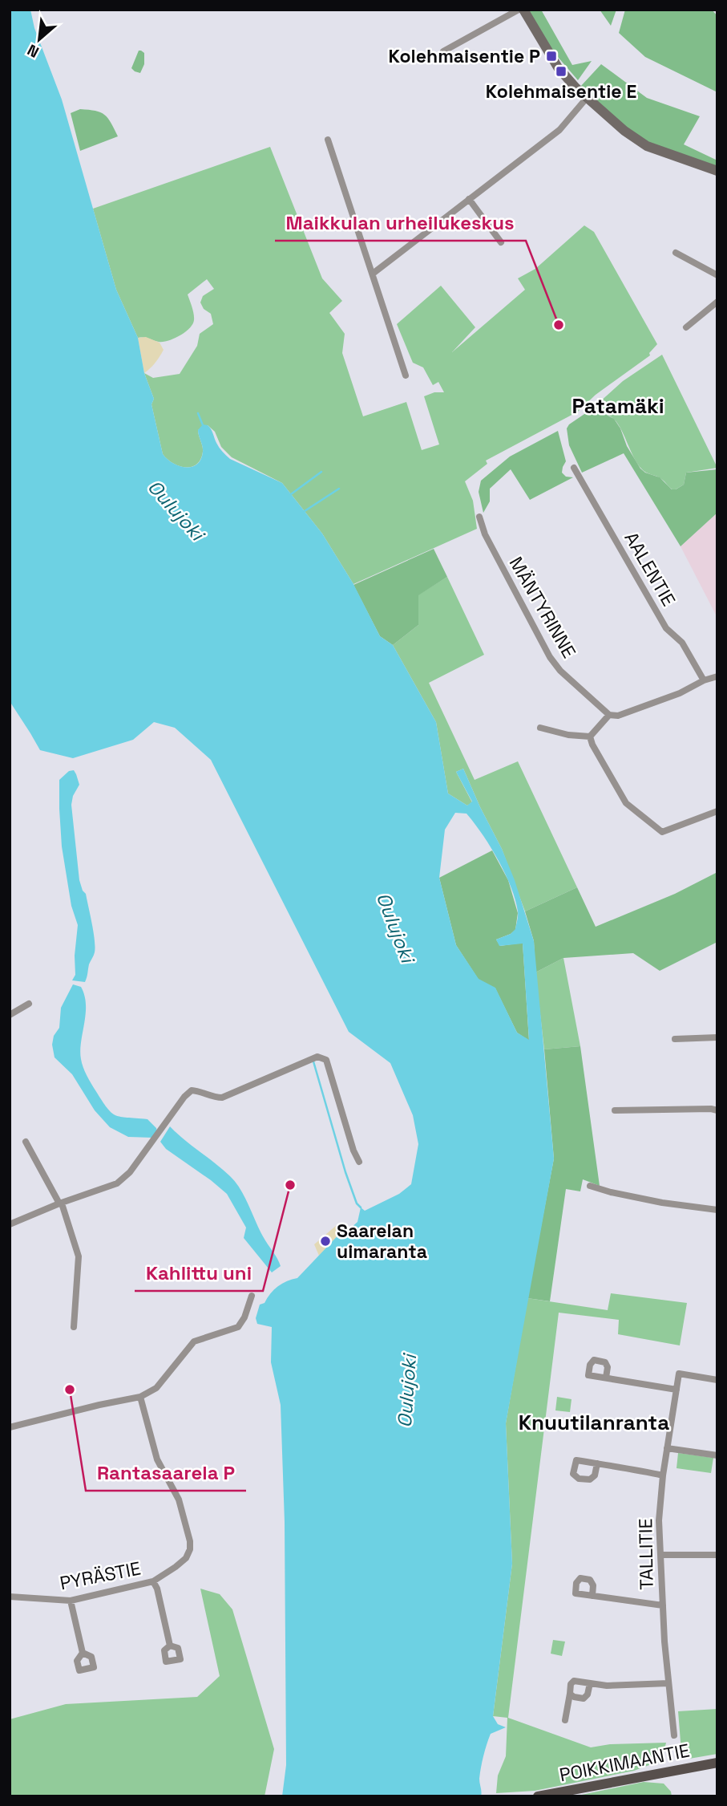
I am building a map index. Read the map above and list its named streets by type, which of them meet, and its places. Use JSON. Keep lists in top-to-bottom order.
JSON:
{
  "streets": {
    "main road": ["POIKKIMAANTIE"],
    "street": [
      "AALENTIE",
      "MÄNTYRINNE",
      "TALLITIE",
      "PYRÄSTIE"
    ]
  },
  "districts": ["Patamäki", "Knuutilanranta"],
  "water": ["Oulujoki"],
  "places": {
    "transit": ["Kolehmaisentie P", "Kolehmaisentie E"],
    "other": [
      "Maikkulan urheilukeskus",
      "Kahlittu uni",
      "Saarelan uimaranta",
      "Rantasaarela P"
    ]
  },
  "north": "bottom left"
}
